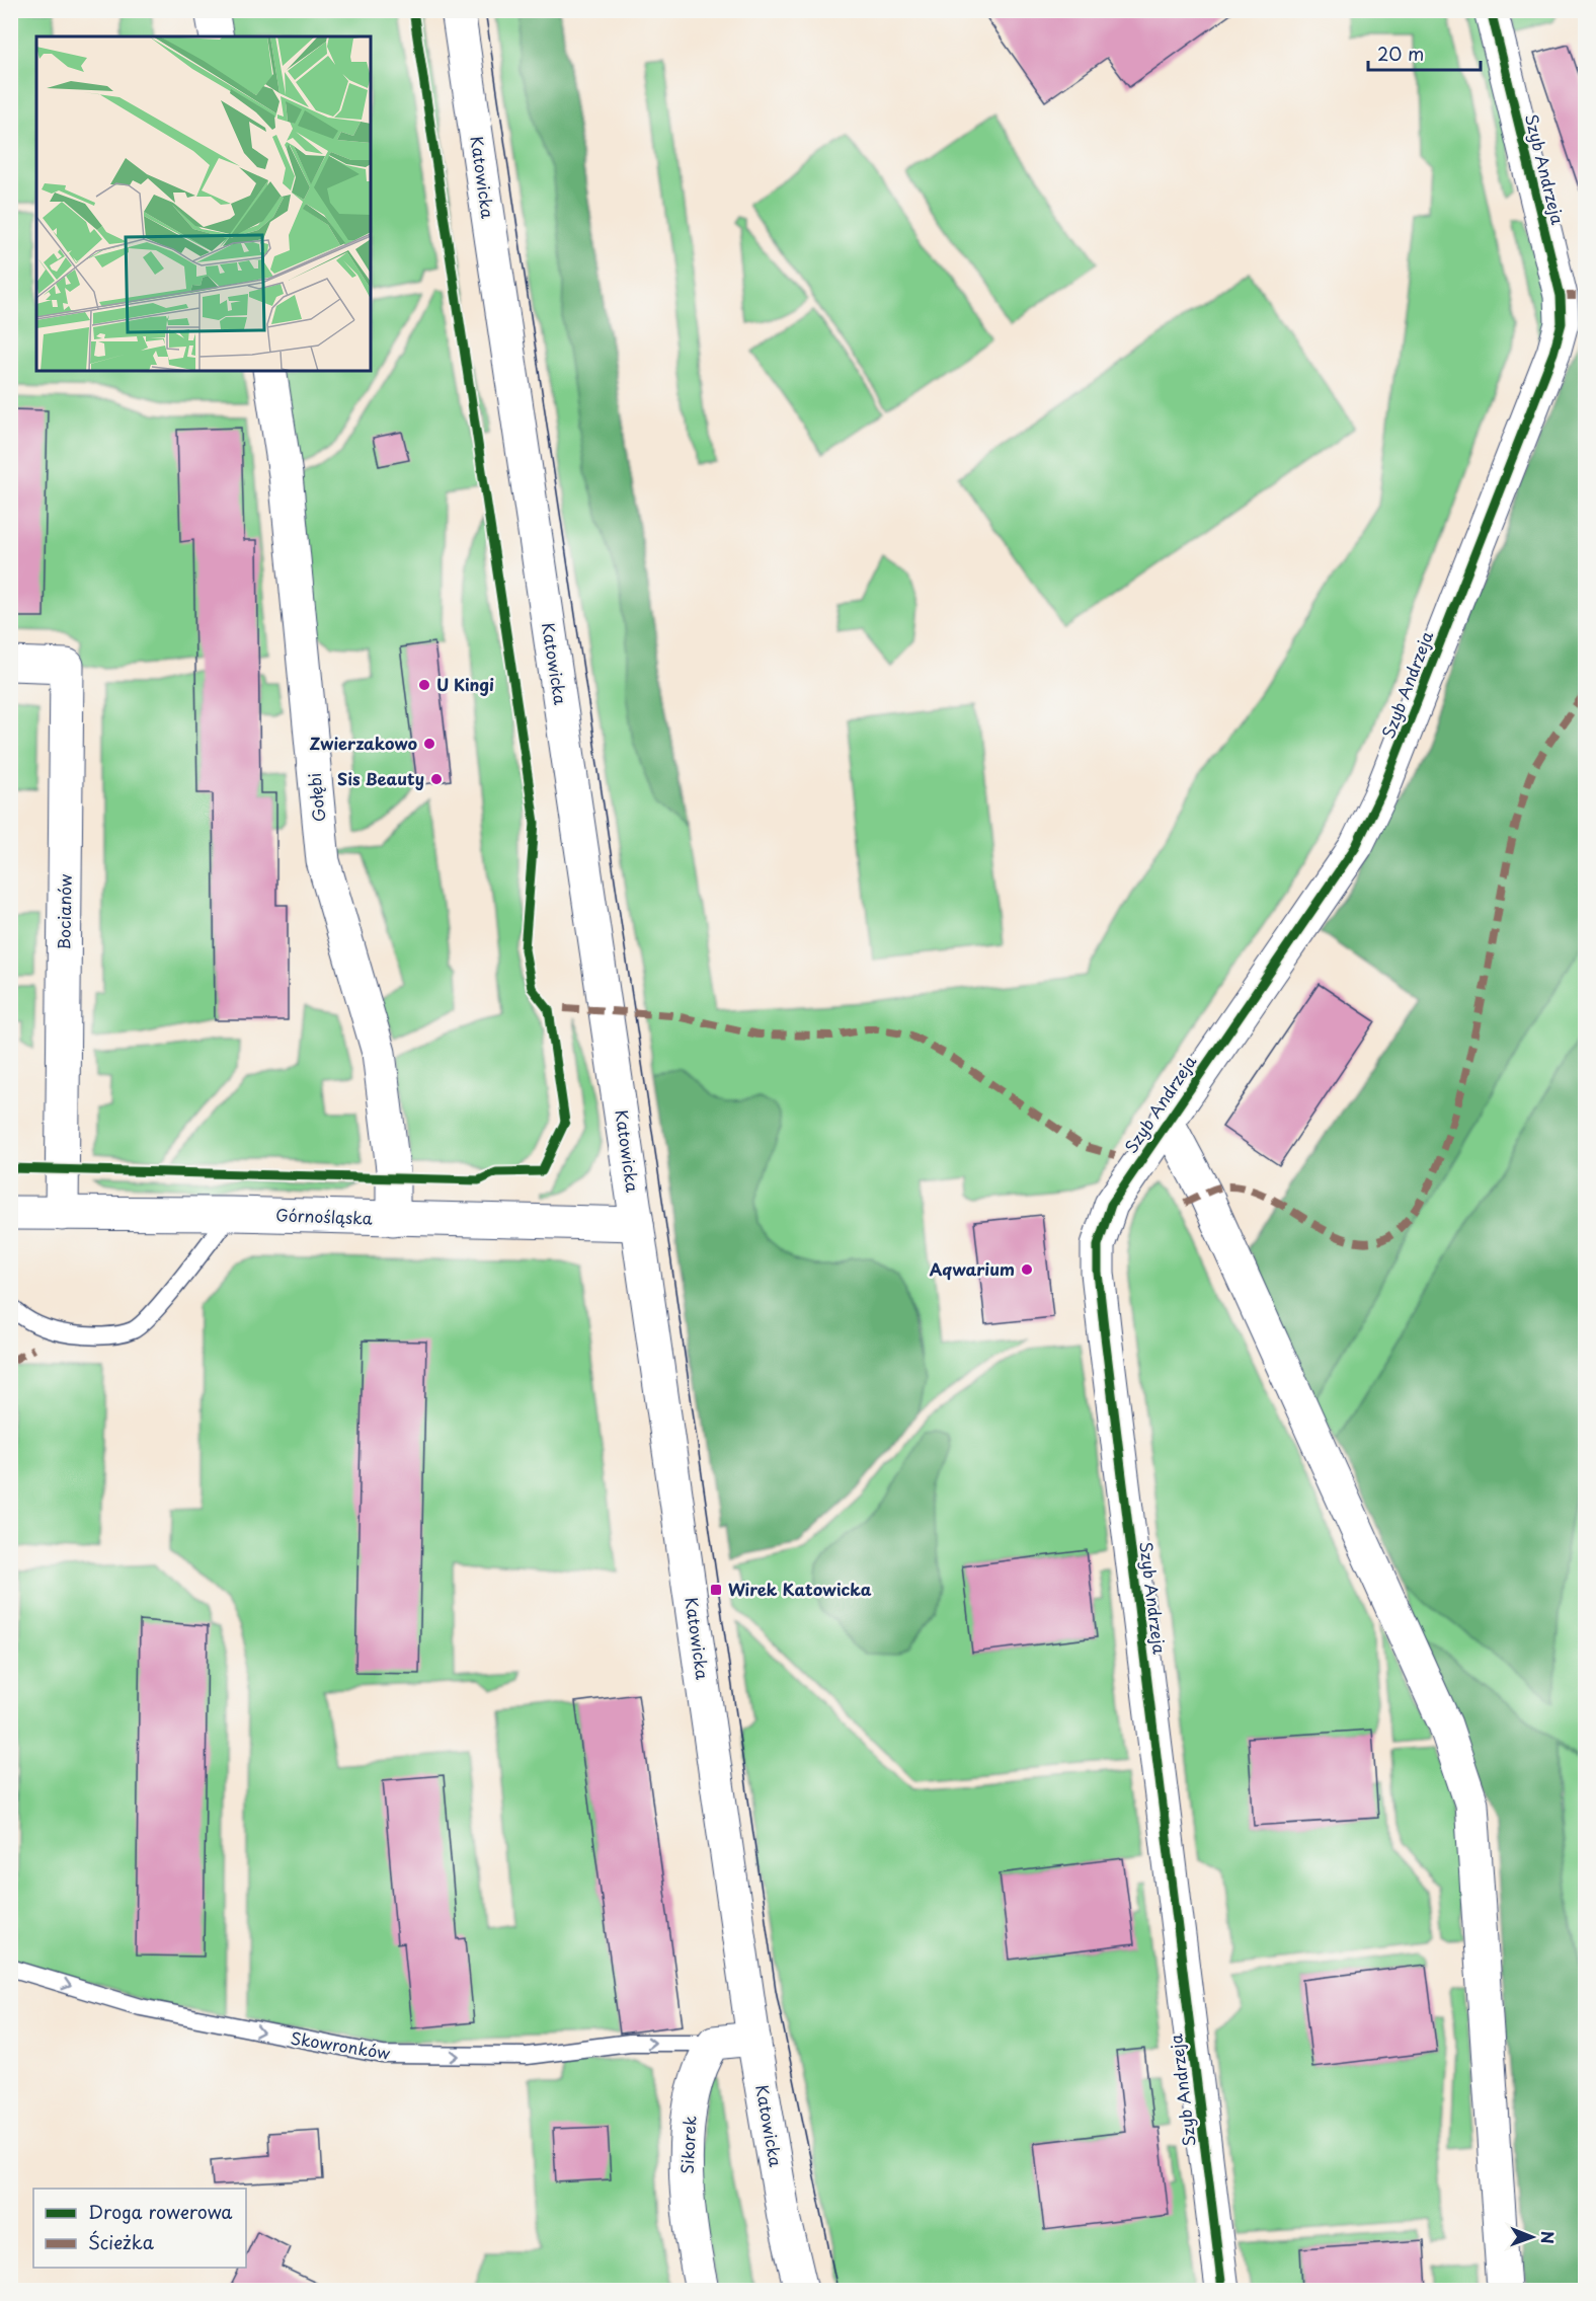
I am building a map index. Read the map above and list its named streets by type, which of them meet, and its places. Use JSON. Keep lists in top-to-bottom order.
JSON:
{
  "streets": {
    "street": [
      "Szyb Andrzeja",
      "Katowicka",
      "Gołębi",
      "Bocianów",
      "Górnośląska",
      "Sikorek"
    ],
    "lane": ["Skowronków"]
  },
  "crossings": [
    ["Katowicka", "Górnośląska"],
    ["Gołębi", "Górnośląska"],
    ["Bocianów", "Górnośląska"],
    ["Skowronków", "Sikorek"]
  ],
  "one_way": ["Skowronków"],
  "places": {
    "other": [
      "U Kingi",
      "Zwierzakowo",
      "Sis Beauty",
      "Aqwarium"
    ],
    "transit": ["Wirek Katowicka"]
  },
  "legend": ["Droga rowerowa", "Ścieżka"],
  "scale_bar": "20 m",
  "north": "right"
}
